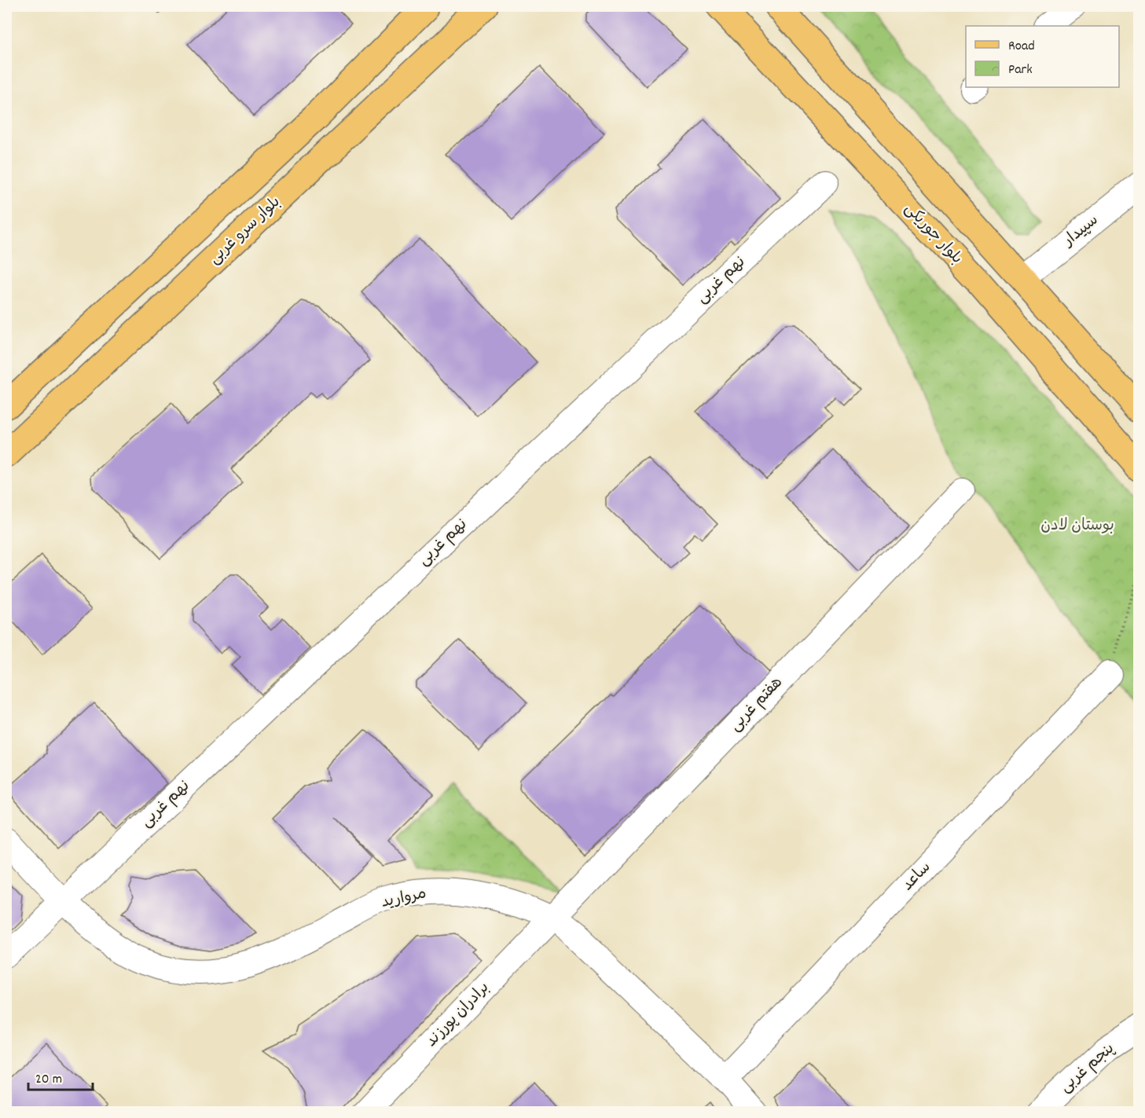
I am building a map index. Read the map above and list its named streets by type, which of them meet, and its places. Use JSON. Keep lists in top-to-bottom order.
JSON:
{
  "streets": {
    "main road": ["بلوار سرو غربی", "بلوار جوریکی"],
    "street": [
      "سپیدار",
      "نهم غربی",
      "هفتم غربی",
      "ساعد",
      "مروارید",
      "برادران پورزند",
      "پنجم غربی"
    ]
  },
  "crossings": [
    ["نهم غربی", "مروارید"],
    ["هفتم غربی", "مروارید"],
    ["هفتم غربی", "برادران پورزند"],
    ["ساعد", "مروارید"],
    ["مروارید", "برادران پورزند"]
  ],
  "parks": ["بوستان لادن"],
  "legend": ["Road", "Park"],
  "scale_bar": "20 m"
}
